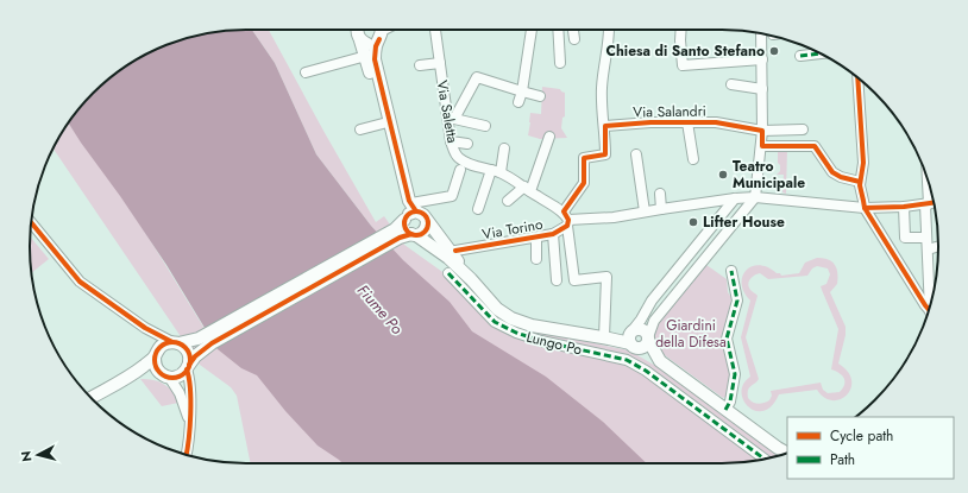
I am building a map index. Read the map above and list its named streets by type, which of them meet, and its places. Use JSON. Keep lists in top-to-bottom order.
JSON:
{
  "streets": {
    "street": [
      "Via Saletta",
      "Via Salandri",
      "Via Torino",
      "Lungo Po"
    ]
  },
  "crossings": [
    ["Via Saletta", "Via Torino"]
  ],
  "water": ["Fiume Po"],
  "parks": ["Giardini della Difesa"],
  "places": ["Chiesa di Santo Stefano", "Teatro Municipale", "Lifter House"],
  "legend": ["Cycle path", "Path"],
  "north": "left"
}
